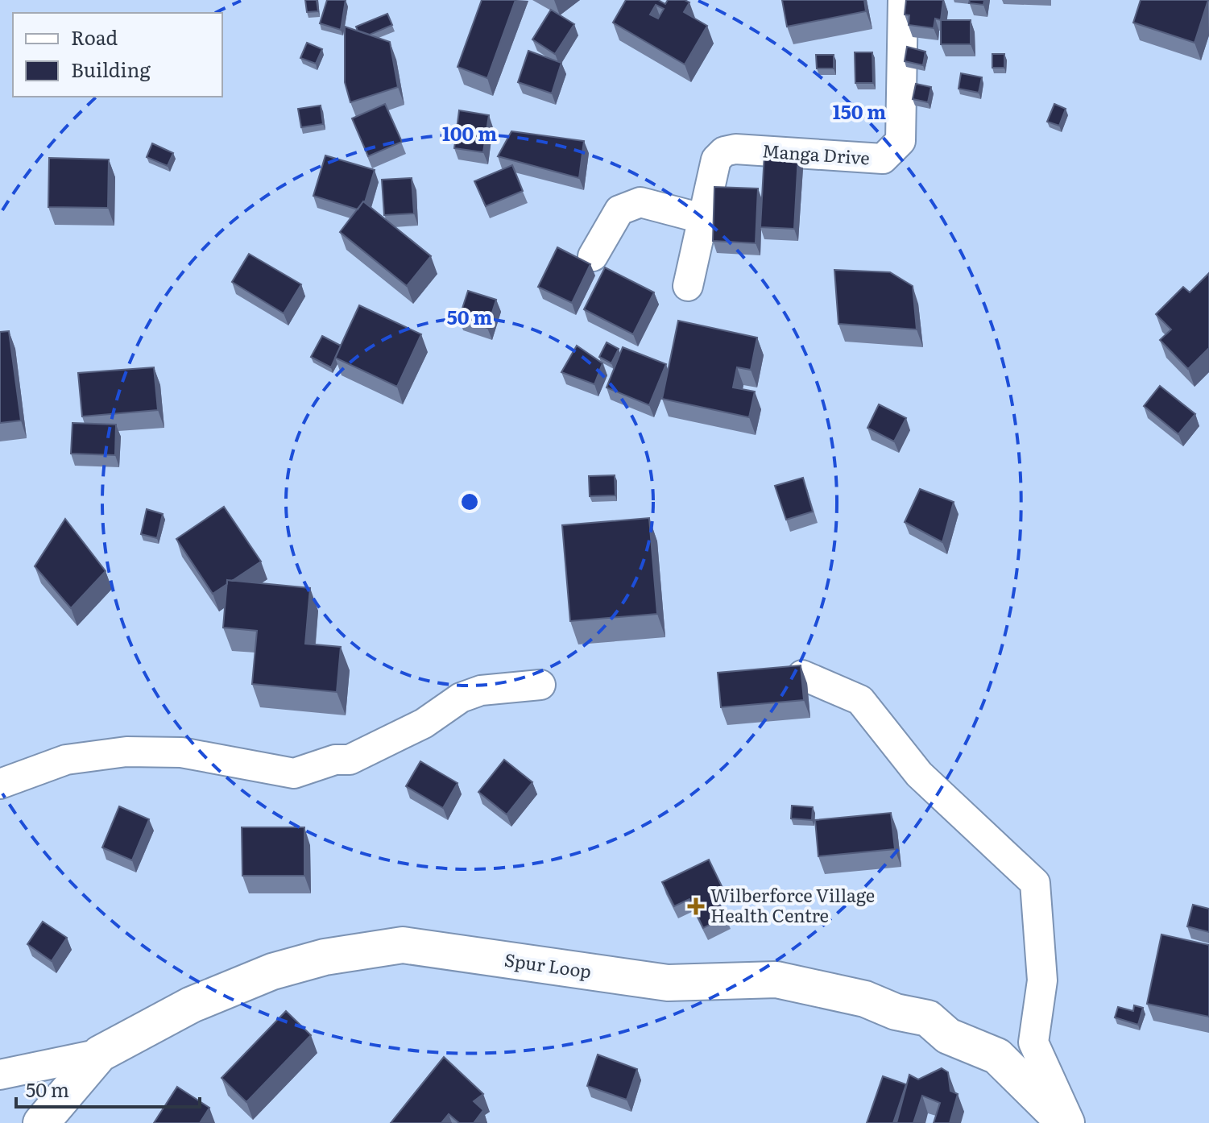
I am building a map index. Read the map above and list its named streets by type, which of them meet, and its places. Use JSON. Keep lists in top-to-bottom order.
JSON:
{
  "streets": {
    "street": ["Manga Drive", "Spur Loop"]
  },
  "places": {
    "health": ["Wilberforce Village Health Centre"]
  },
  "legend": ["Road", "Building"],
  "scale_bar": "50 m",
  "rings": ["150 m", "100 m", "50 m"]
}
